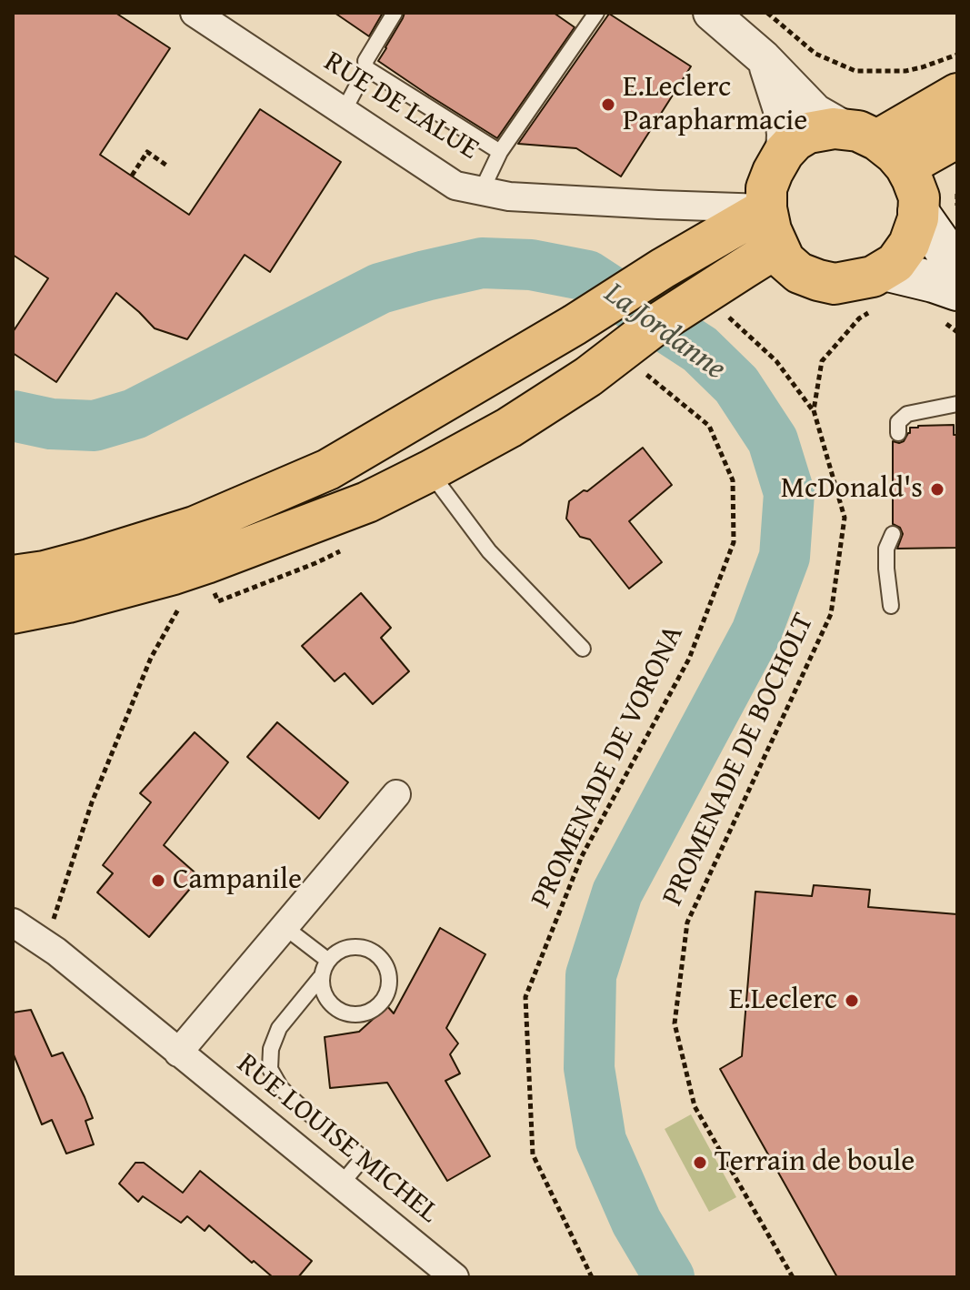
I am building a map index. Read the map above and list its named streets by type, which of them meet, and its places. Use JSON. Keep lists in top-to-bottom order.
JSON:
{
  "streets": {
    "street": ["RUE DE LALUE", "RUE LOUISE MICHEL"],
    "path": ["PROMENADE DE BOCHOLT", "PROMENADE DE VORONA"]
  },
  "crossings": [
    ["RUE DE LALUE", "PROMENADE DE BOCHOLT"]
  ],
  "water": ["La Jordanne"],
  "places": [
    "E.Leclerc Parapharmacie",
    "McDonald's",
    "Campanile",
    "E.Leclerc",
    "Terrain de boule"
  ]
}
